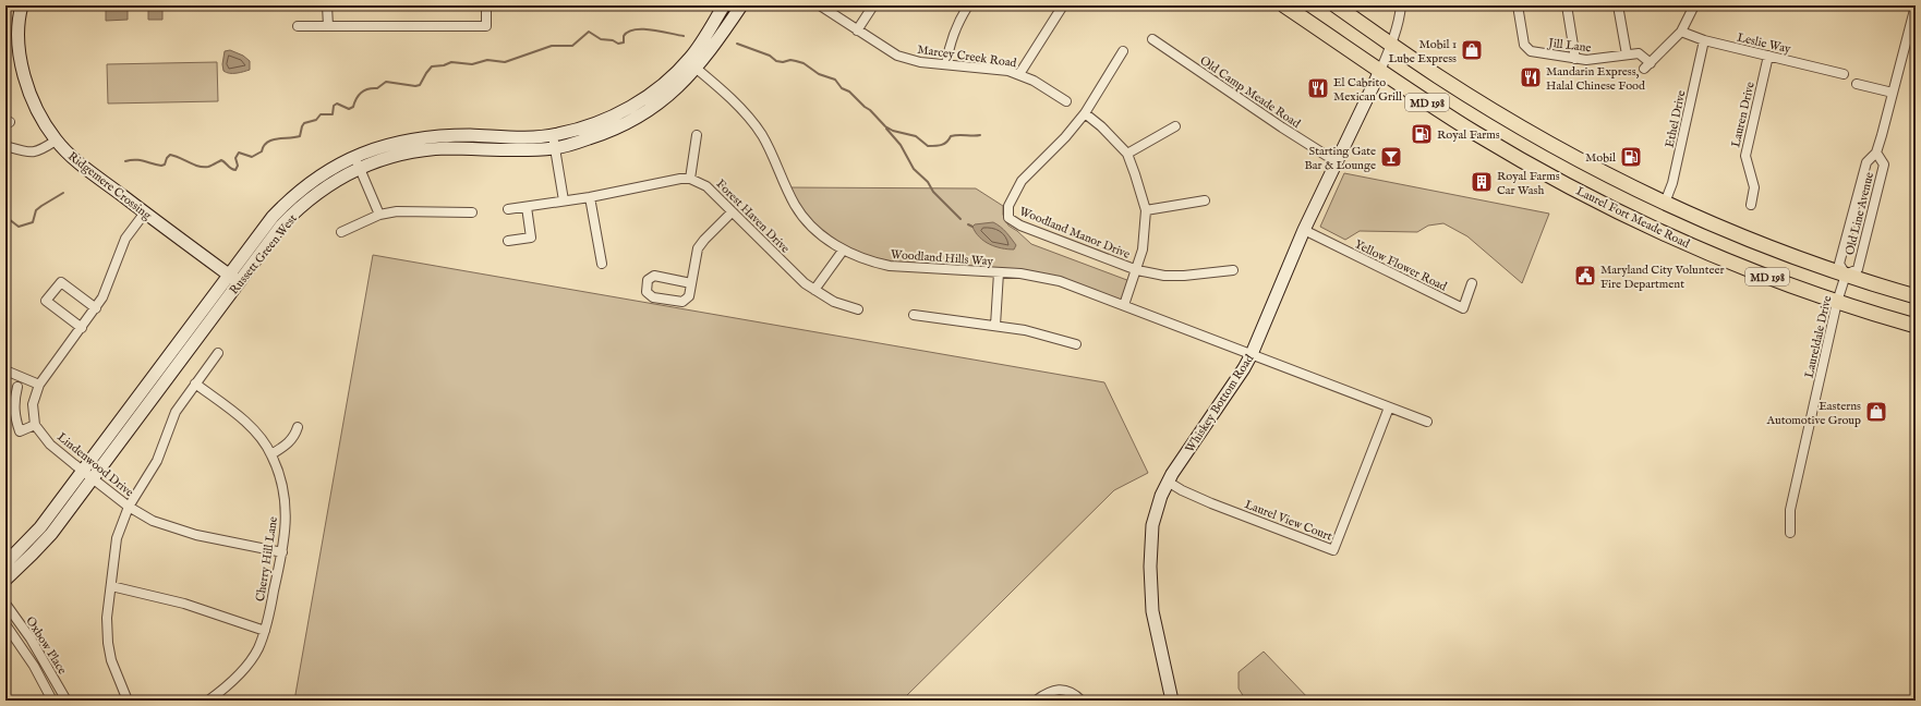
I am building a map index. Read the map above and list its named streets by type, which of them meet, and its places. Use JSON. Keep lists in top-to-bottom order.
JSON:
{
  "streets": {
    "main road": ["MD 198", "Laurel Fort Meade Road"],
    "street": [
      "Leslie Way",
      "Jill Lane",
      "Marcey Creek Road",
      "Old Camp Meade Road",
      "Lauren Drive",
      "Ethel Drive",
      "Ridgemere Crossing",
      "Old Line Avenue",
      "Forest Haven Drive",
      "Woodland Manor Drive",
      "Russett Green West",
      "Woodland Hills Way",
      "Yellow Flower Road",
      "Laureldale Drive",
      "Whiskey Bottom Road",
      "Lindenwood Drive",
      "Laurel View Court",
      "Cherry Hill Lane",
      "Oxbow Place"
    ]
  },
  "crossings": [
    ["Leslie Way", "Jill Lane"],
    ["Leslie Way", "Lauren Drive"],
    ["Leslie Way", "Ethel Drive"],
    ["Old Camp Meade Road", "Whiskey Bottom Road"],
    ["MD 198", "Ethel Drive"],
    ["MD 198", "Old Line Avenue"],
    ["MD 198", "Laureldale Drive"],
    ["Ridgemere Crossing", "Russett Green West"],
    ["Old Line Avenue", "Laureldale Drive"],
    ["Laurel Fort Meade Road", "Laureldale Drive"],
    ["Laurel Fort Meade Road", "Whiskey Bottom Road"],
    ["Russett Green West", "Woodland Hills Way"],
    ["Russett Green West", "Lindenwood Drive"],
    ["Woodland Hills Way", "Whiskey Bottom Road"],
    ["Yellow Flower Road", "Whiskey Bottom Road"],
    ["Whiskey Bottom Road", "Laurel View Court"],
    ["Lindenwood Drive", "Cherry Hill Lane"]
  ],
  "places": {
    "shop": ["Mobil 1 Lube Express", "Easterns Automotive Group"],
    "restaurant": ["Mandarin Express, Halal Chinese Food", "El Cabrito Mexican Grill"],
    "fuel station": ["Royal Farms", "Mobil"],
    "bar": ["Starting Gate Bar & Lounge"],
    "building": ["Royal Farms Car Wash"],
    "public building": ["Maryland City Volunteer Fire Department"]
  }
}
